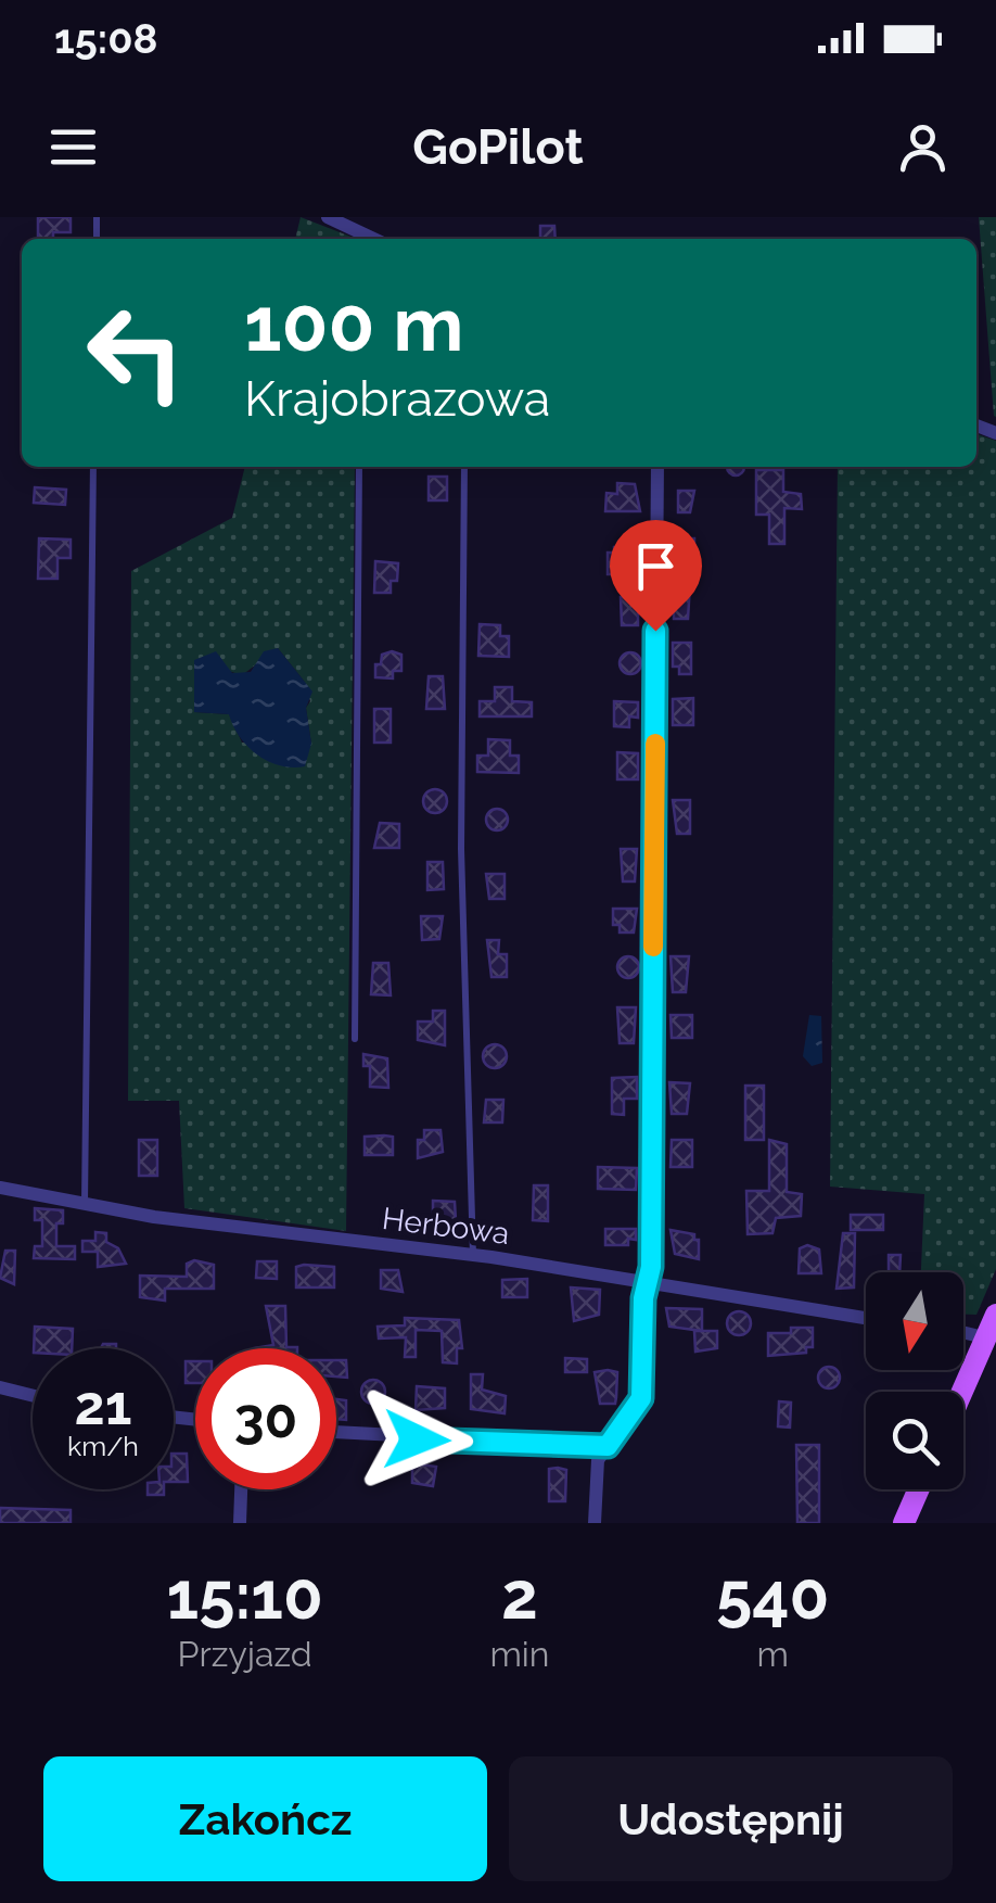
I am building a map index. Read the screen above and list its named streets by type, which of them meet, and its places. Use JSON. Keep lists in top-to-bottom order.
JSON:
{
  "streets": {
    "street": ["Herbowa"]
  },
  "north": "bottom",
  "page": {
    "status": "15:08",
    "header": "GoPilot",
    "turn": ["100 m", "Krajobrazowa"],
    "speed": "21 km/h",
    "limit": "30",
    "eta": [
      "15:10",
      "Przyjazd",
      "2",
      "min",
      "540",
      "m"
    ],
    "buttons": ["Zakończ", "Udostępnij"]
  }
}
